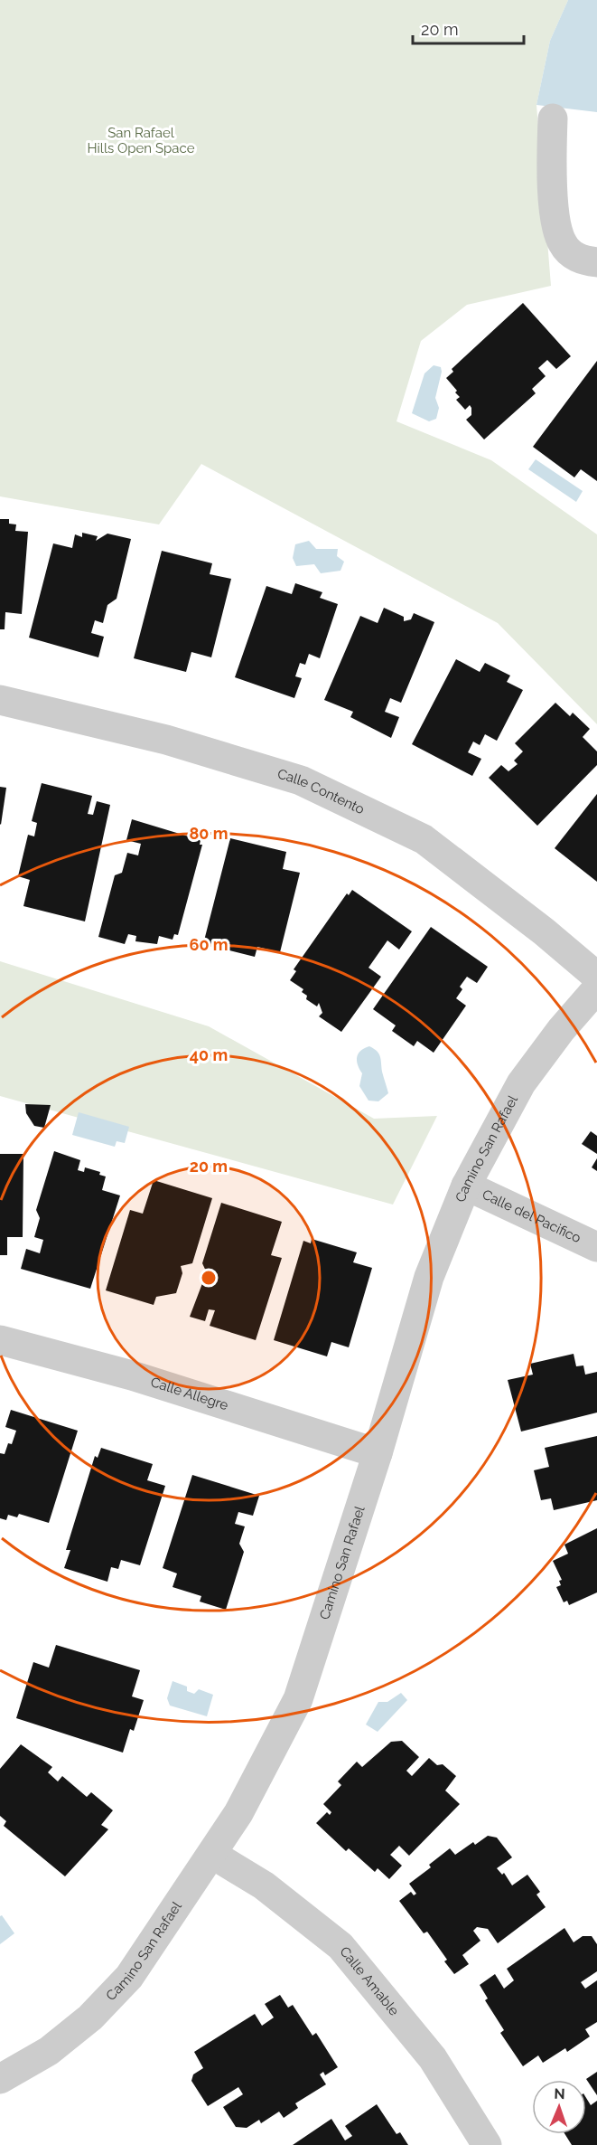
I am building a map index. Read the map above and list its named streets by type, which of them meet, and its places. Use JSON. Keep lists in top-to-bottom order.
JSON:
{
  "streets": {
    "street": [
      "Calle Contento",
      "Camino San Rafael",
      "Calle del Pacifico",
      "Calle Allegre",
      "Calle Amable"
    ]
  },
  "crossings": [
    ["Camino San Rafael", "Calle del Pacifico"],
    ["Camino San Rafael", "Calle Allegre"],
    ["Camino San Rafael", "Calle Amable"]
  ],
  "parks": ["San Rafael Hills Open Space"],
  "scale_bar": "20 m",
  "north": "top",
  "rings": [
    "80 m",
    "60 m",
    "40 m",
    "20 m"
  ]
}
